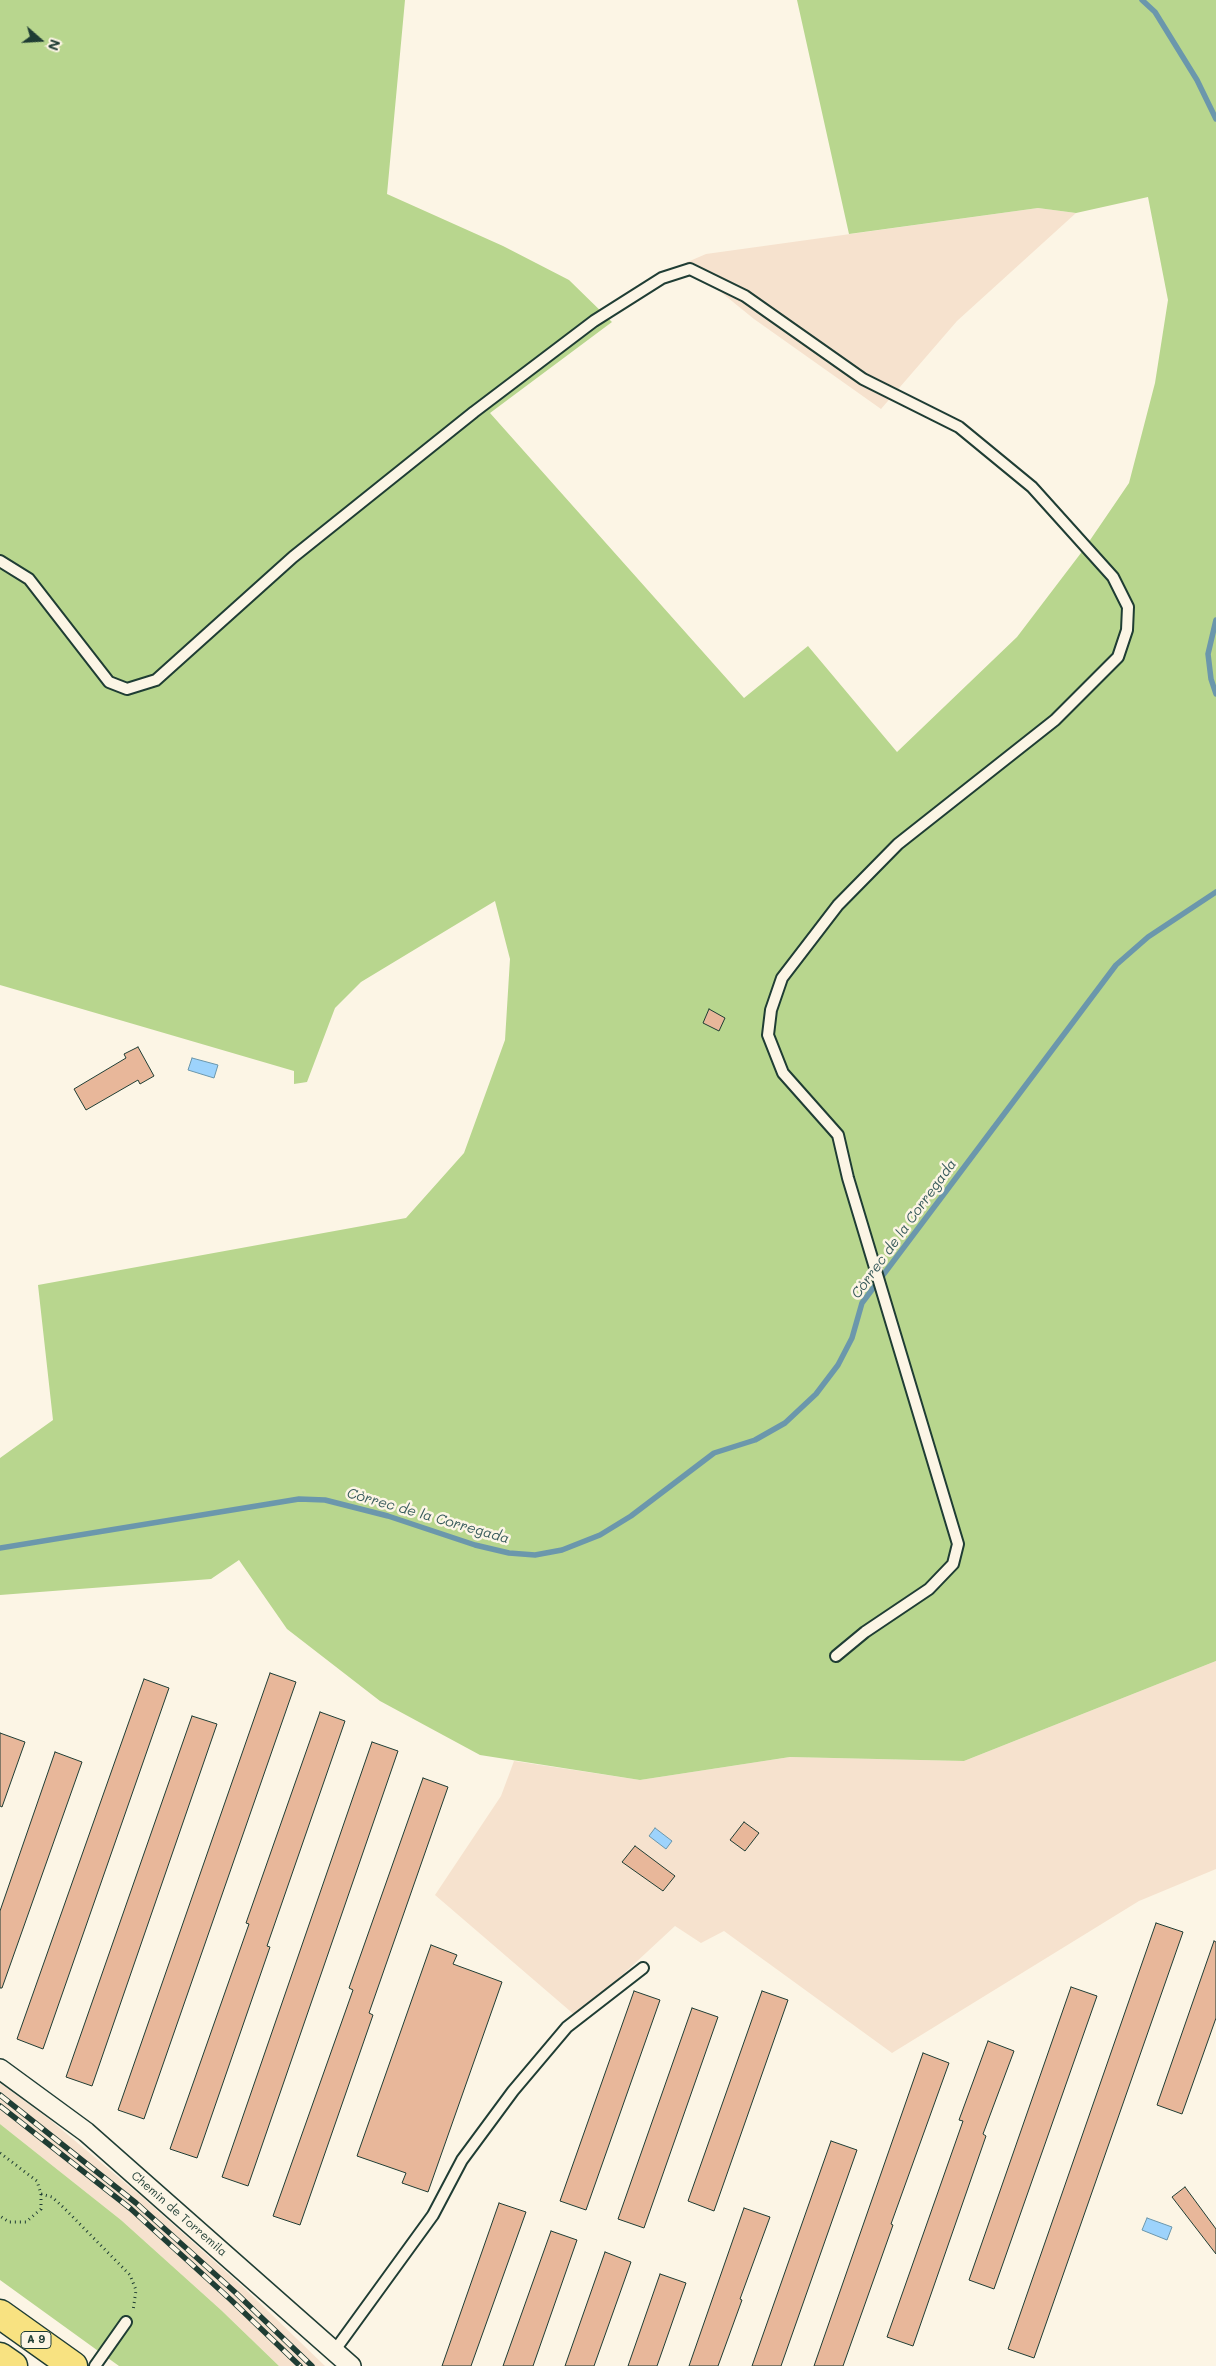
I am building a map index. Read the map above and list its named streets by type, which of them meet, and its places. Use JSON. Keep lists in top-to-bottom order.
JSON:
{
  "streets": {
    "highway": ["A 9"],
    "street": ["Chemin de Torremila"]
  },
  "water": ["Còrrec de la Corregada"],
  "north": "right"
}
